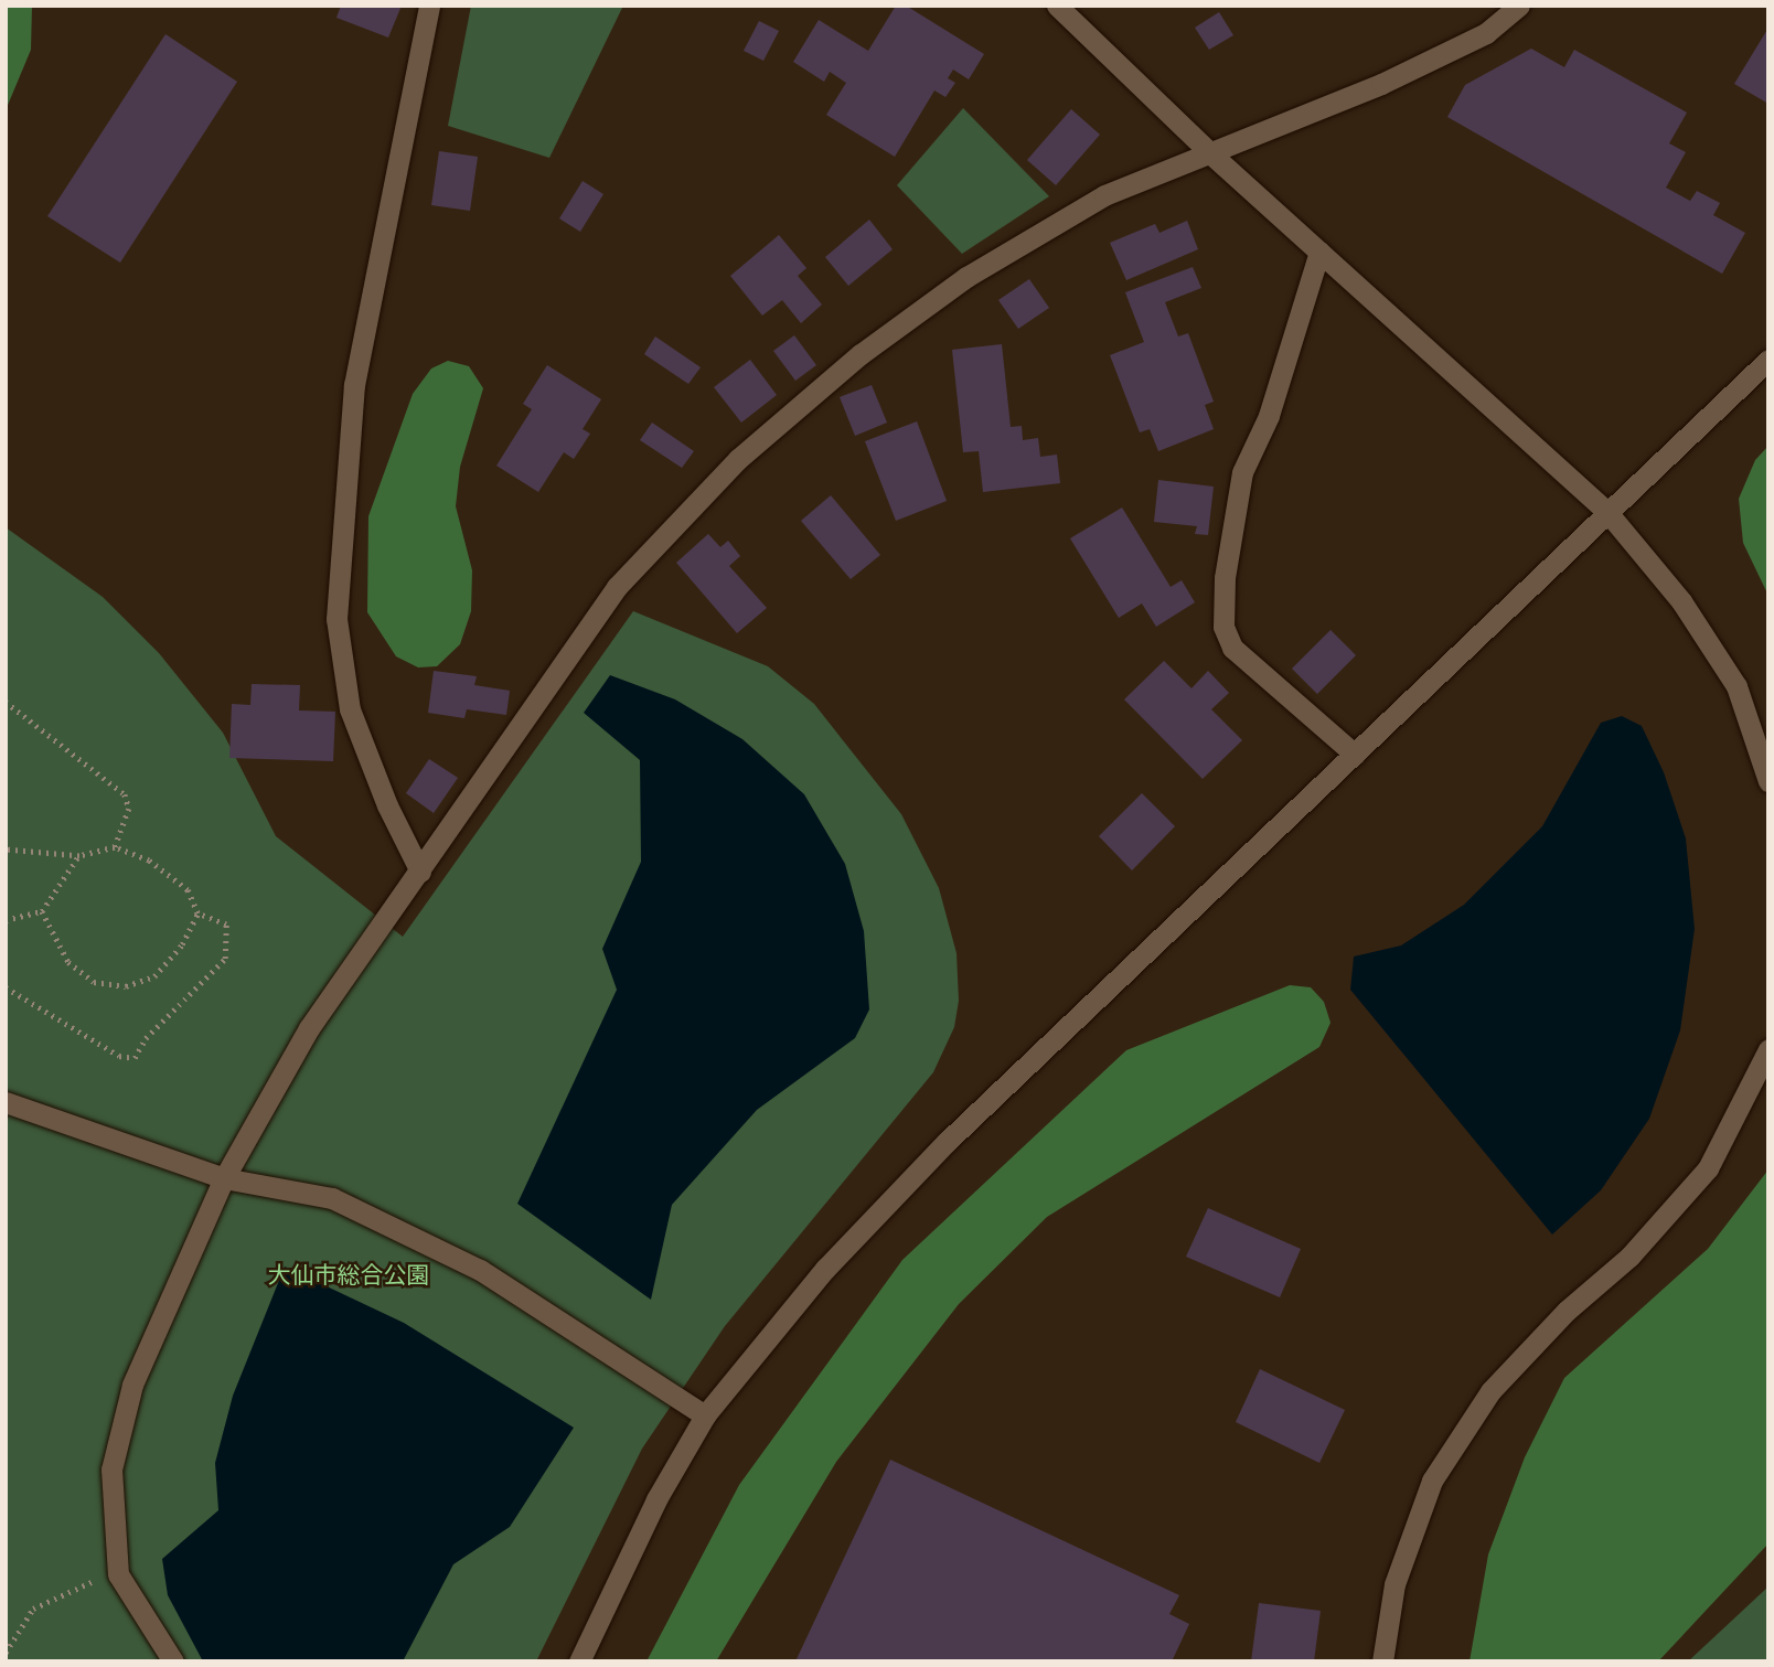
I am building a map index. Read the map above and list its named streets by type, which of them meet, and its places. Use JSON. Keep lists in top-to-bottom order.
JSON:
{
  "parks": ["大仙市総合公園"]
}
